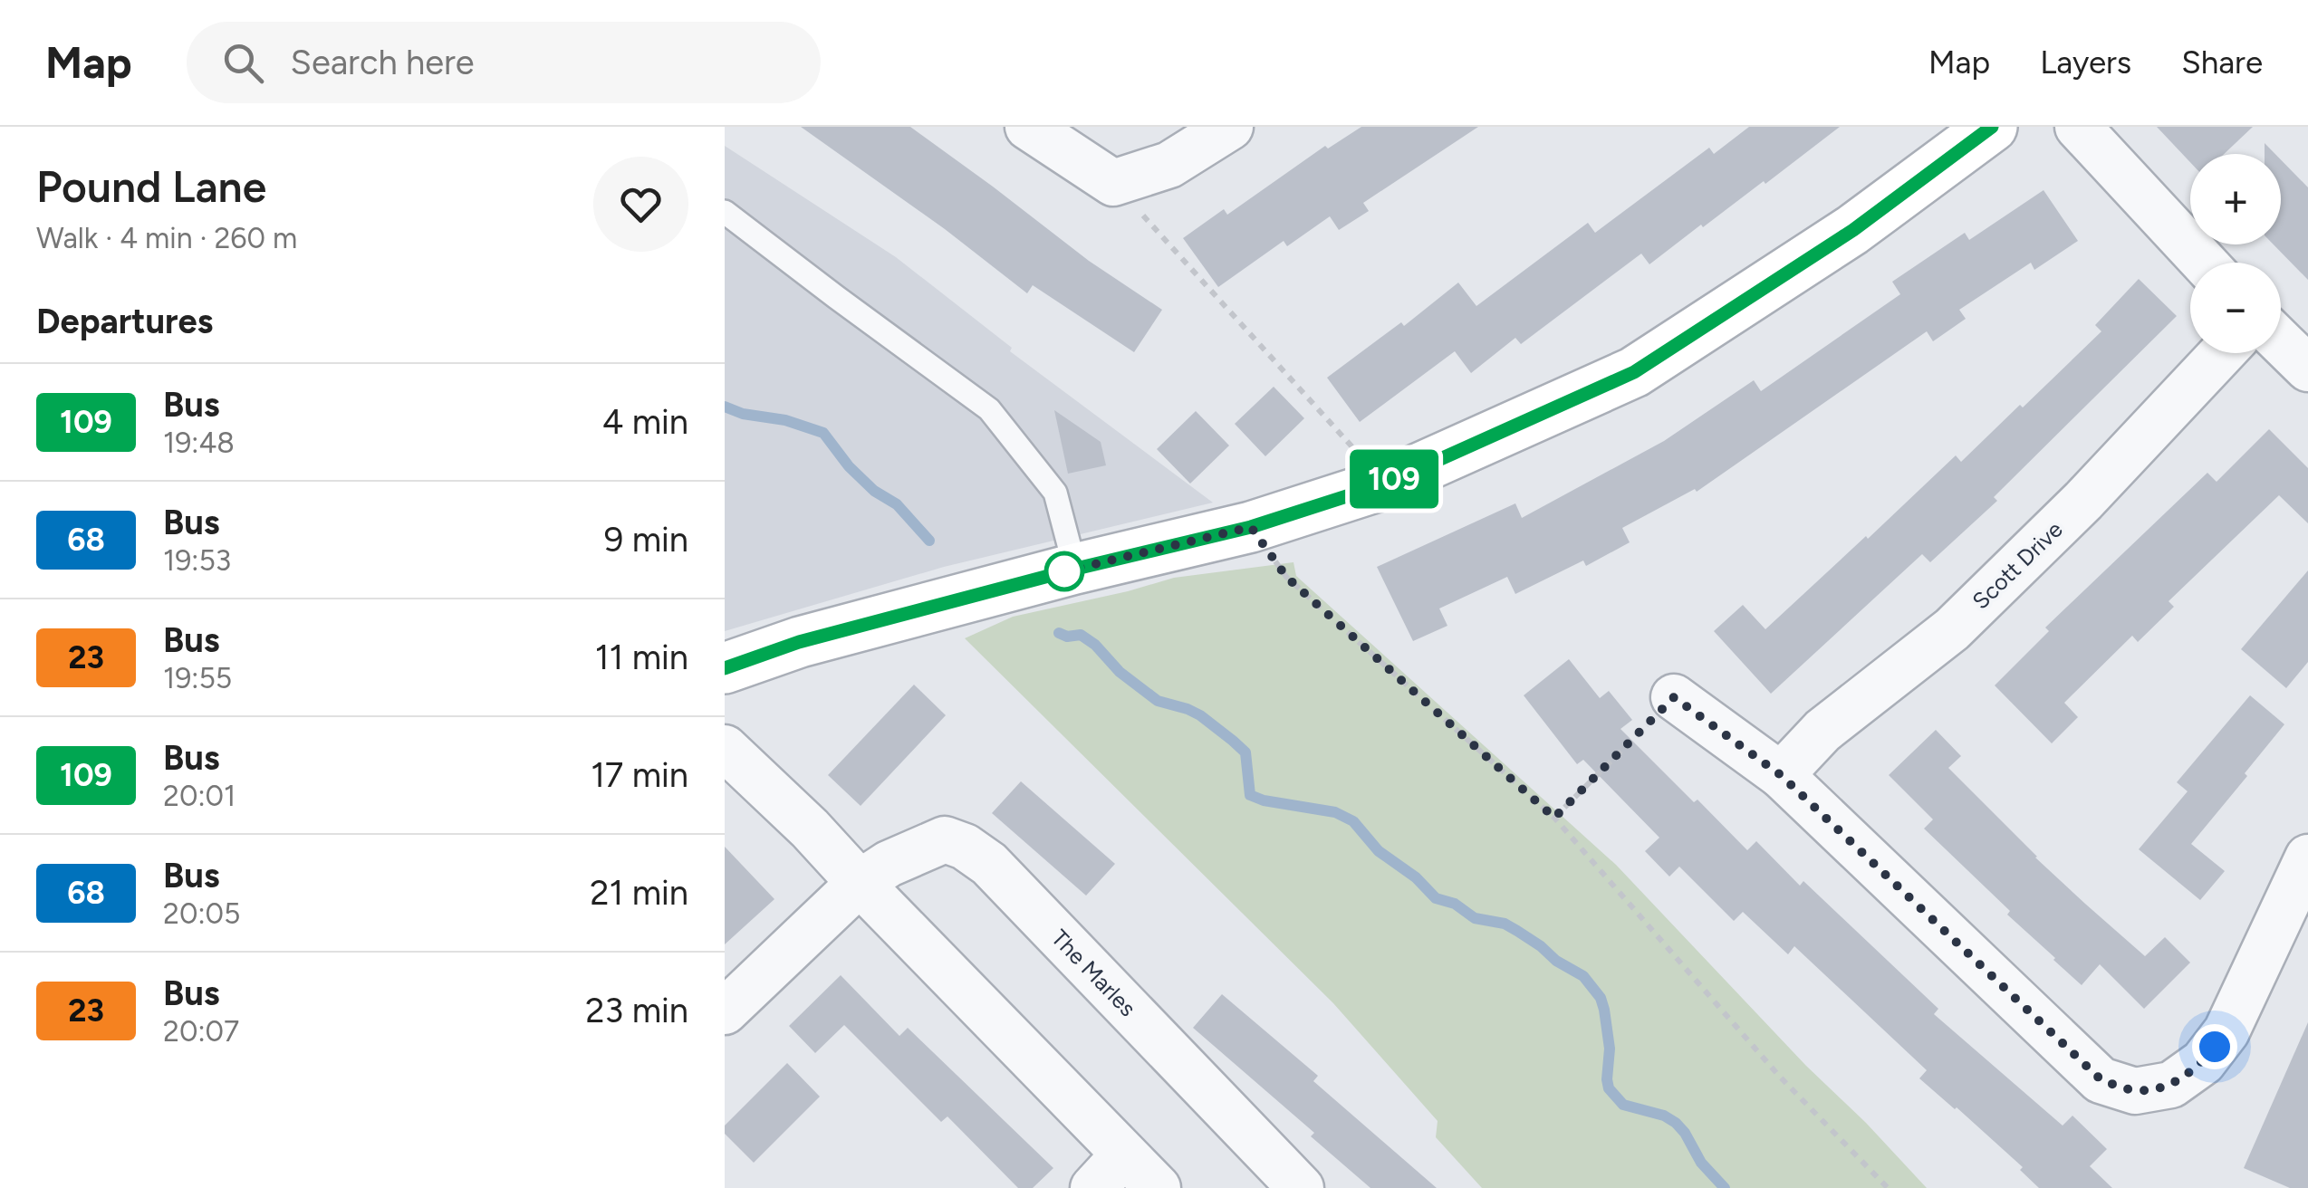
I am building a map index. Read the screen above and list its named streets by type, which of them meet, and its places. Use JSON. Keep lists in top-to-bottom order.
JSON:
{
  "streets": {
    "street": ["Scott Drive", "The Marles"]
  },
  "lines": ["bus line 109"],
  "page": {
    "header": "Map",
    "search": "Search here",
    "nav": ["Map", "Layers", "Share"],
    "heading": [
      ["Pound Lane", "Walk · 4 min · 260 m"],
      "Departures"
    ],
    "on_map": "109",
    "map_buttons": ["+", "−"],
    "list": [
      {
        "mark": "109",
        "name": "Bus",
        "note": "19:48",
        "value": "4 min"
      },
      {
        "mark": "68",
        "name": "Bus",
        "note": "19:53",
        "value": "9 min"
      },
      {
        "mark": "23",
        "name": "Bus",
        "note": "19:55",
        "value": "11 min"
      },
      {
        "mark": "109",
        "name": "Bus",
        "note": "20:01",
        "value": "17 min"
      },
      {
        "mark": "68",
        "name": "Bus",
        "note": "20:05",
        "value": "21 min"
      },
      {
        "mark": "23",
        "name": "Bus",
        "note": "20:07",
        "value": "23 min"
      }
    ]
  }
}
